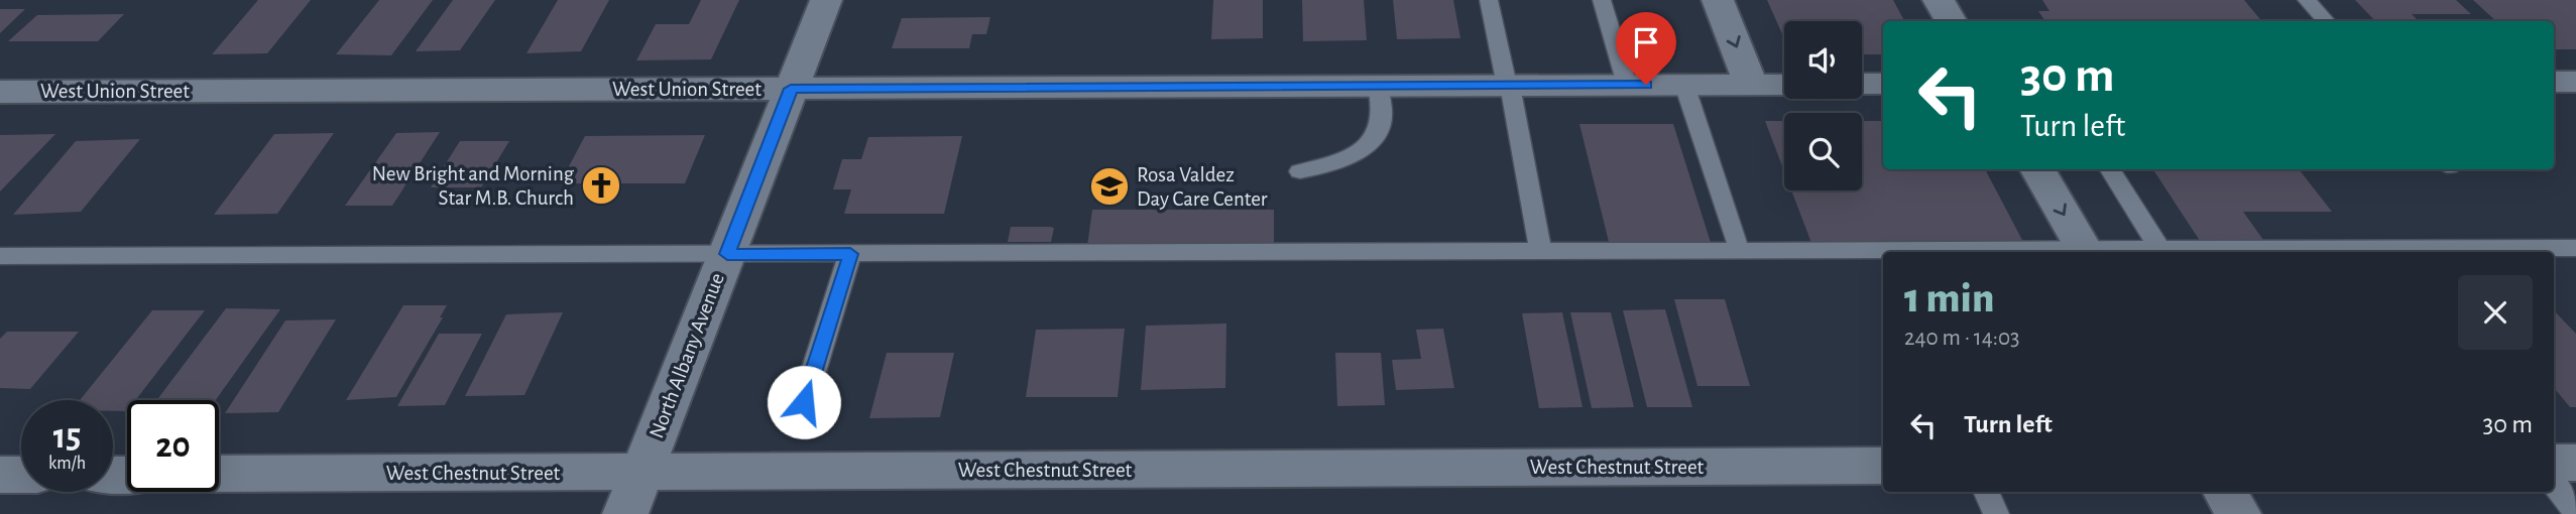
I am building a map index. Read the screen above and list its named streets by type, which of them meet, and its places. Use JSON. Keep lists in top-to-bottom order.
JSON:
{
  "streets": {
    "street": ["West Union Street", "North Albany Avenue", "West Chestnut Street"]
  },
  "crossings": [
    ["West Union Street", "North Albany Avenue"],
    ["North Albany Avenue", "West Chestnut Street"]
  ],
  "places": {
    "church": ["New Bright and Morning Star M.B. Church"],
    "school or university": ["Rosa Valdez Day Care Center"]
  },
  "page": {
    "turn": ["30 m", "Turn left"],
    "heading": ["1 min", "240 m · 14:03"],
    "list": [
      {
        "name": "Turn left",
        "value": "30 m"
      }
    ],
    "speed": "15 km/h",
    "limit": "20"
  }
}
